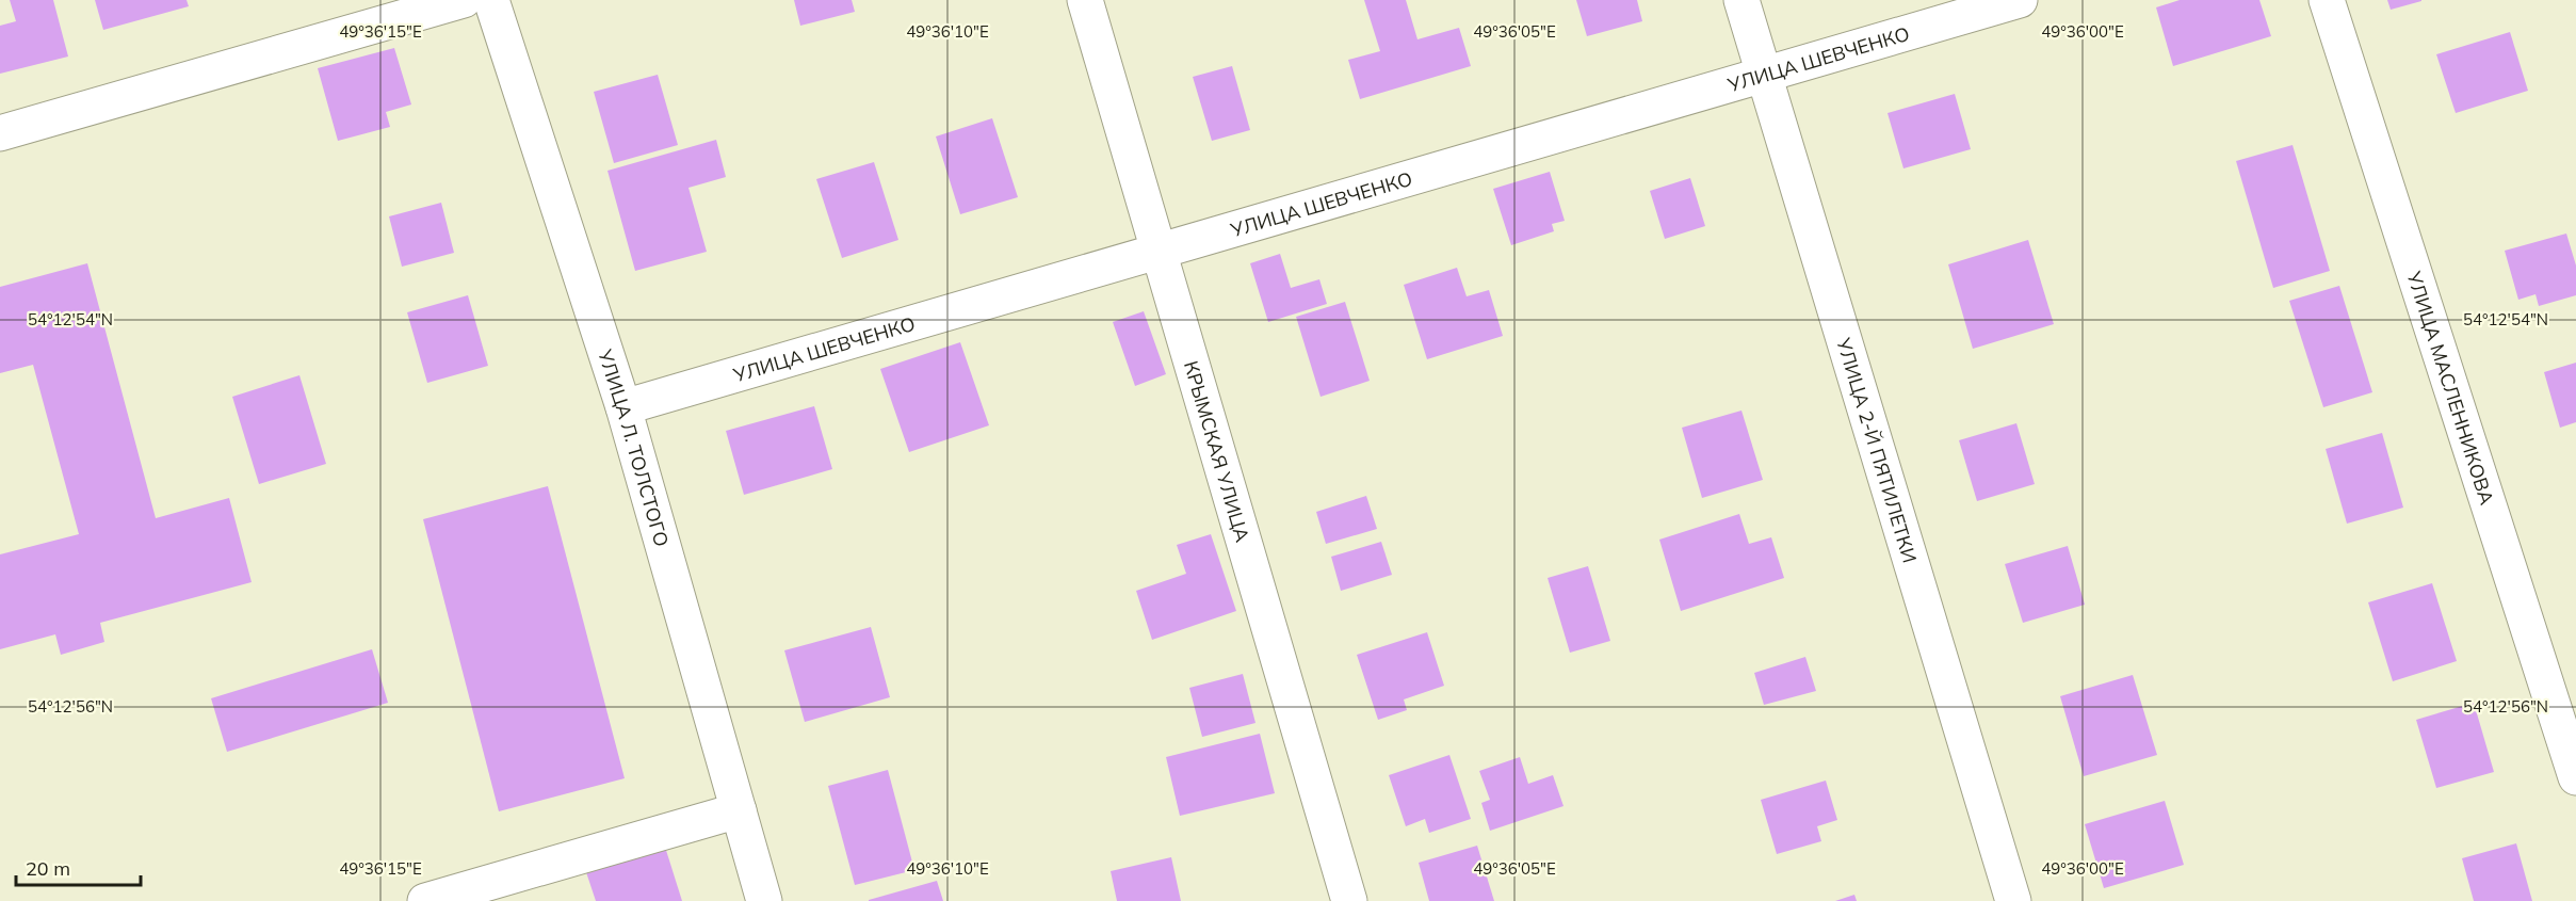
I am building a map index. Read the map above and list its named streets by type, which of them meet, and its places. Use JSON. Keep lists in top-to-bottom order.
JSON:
{
  "streets": {
    "street": [
      "УЛИЦА ШЕВЧЕНКО",
      "УЛИЦА МАСЛЕННИКОВА",
      "УЛИЦА Л. ТОЛСТОГО",
      "УЛИЦА 2-Й ПЯТИЛЕТКИ",
      "КРЫМСКАЯ УЛИЦА"
    ]
  },
  "crossings": [
    ["УЛИЦА ШЕВЧЕНКО", "УЛИЦА Л. ТОЛСТОГО"],
    ["УЛИЦА ШЕВЧЕНКО", "УЛИЦА 2-Й ПЯТИЛЕТКИ"],
    ["УЛИЦА ШЕВЧЕНКО", "КРЫМСКАЯ УЛИЦА"]
  ],
  "scale_bar": "20 m",
  "coordinates": [
    "49°36'15\"E",
    "49°36'10\"E",
    "49°36'05\"E",
    "49°36'00\"E",
    "54°12'54\"N",
    "54°12'56\"N"
  ]
}
